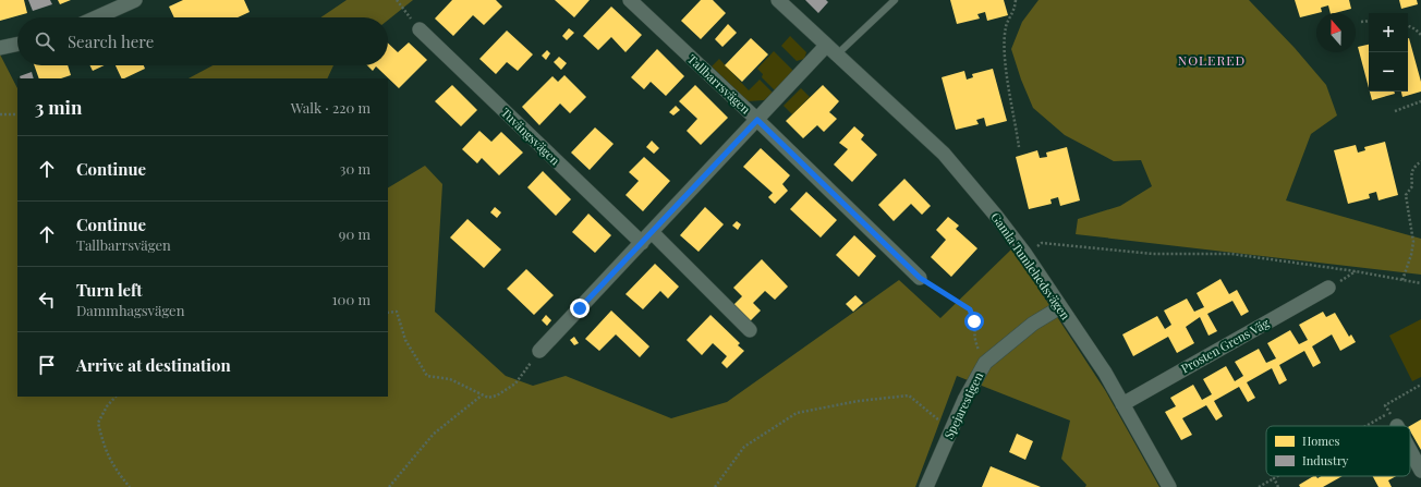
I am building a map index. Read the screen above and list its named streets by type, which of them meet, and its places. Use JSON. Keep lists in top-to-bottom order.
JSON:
{
  "streets": {
    "street": [
      "Tallbarrsvägen",
      "Tuvängsvägen",
      "Gamla Tumlehedsvägen",
      "Prosten Grens Väg",
      "Spejarestigen"
    ]
  },
  "crossings": [
    ["Gamla Tumlehedsvägen", "Prosten Grens Väg"],
    ["Gamla Tumlehedsvägen", "Spejarestigen"]
  ],
  "districts": ["NOLERED"],
  "legend": ["Homes", "Industry"],
  "north": "top",
  "page": {
    "map_buttons": ["+", "−"],
    "search": "Search here",
    "heading": ["3 min", "Walk · 220 m"],
    "list": [
      ["Continue", "30 m"],
      ["Continue", "Tallbarrsvägen", "90 m"],
      ["Turn left", "Dammhagsvägen", "100 m"],
      "Arrive at destination"
    ]
  }
}
